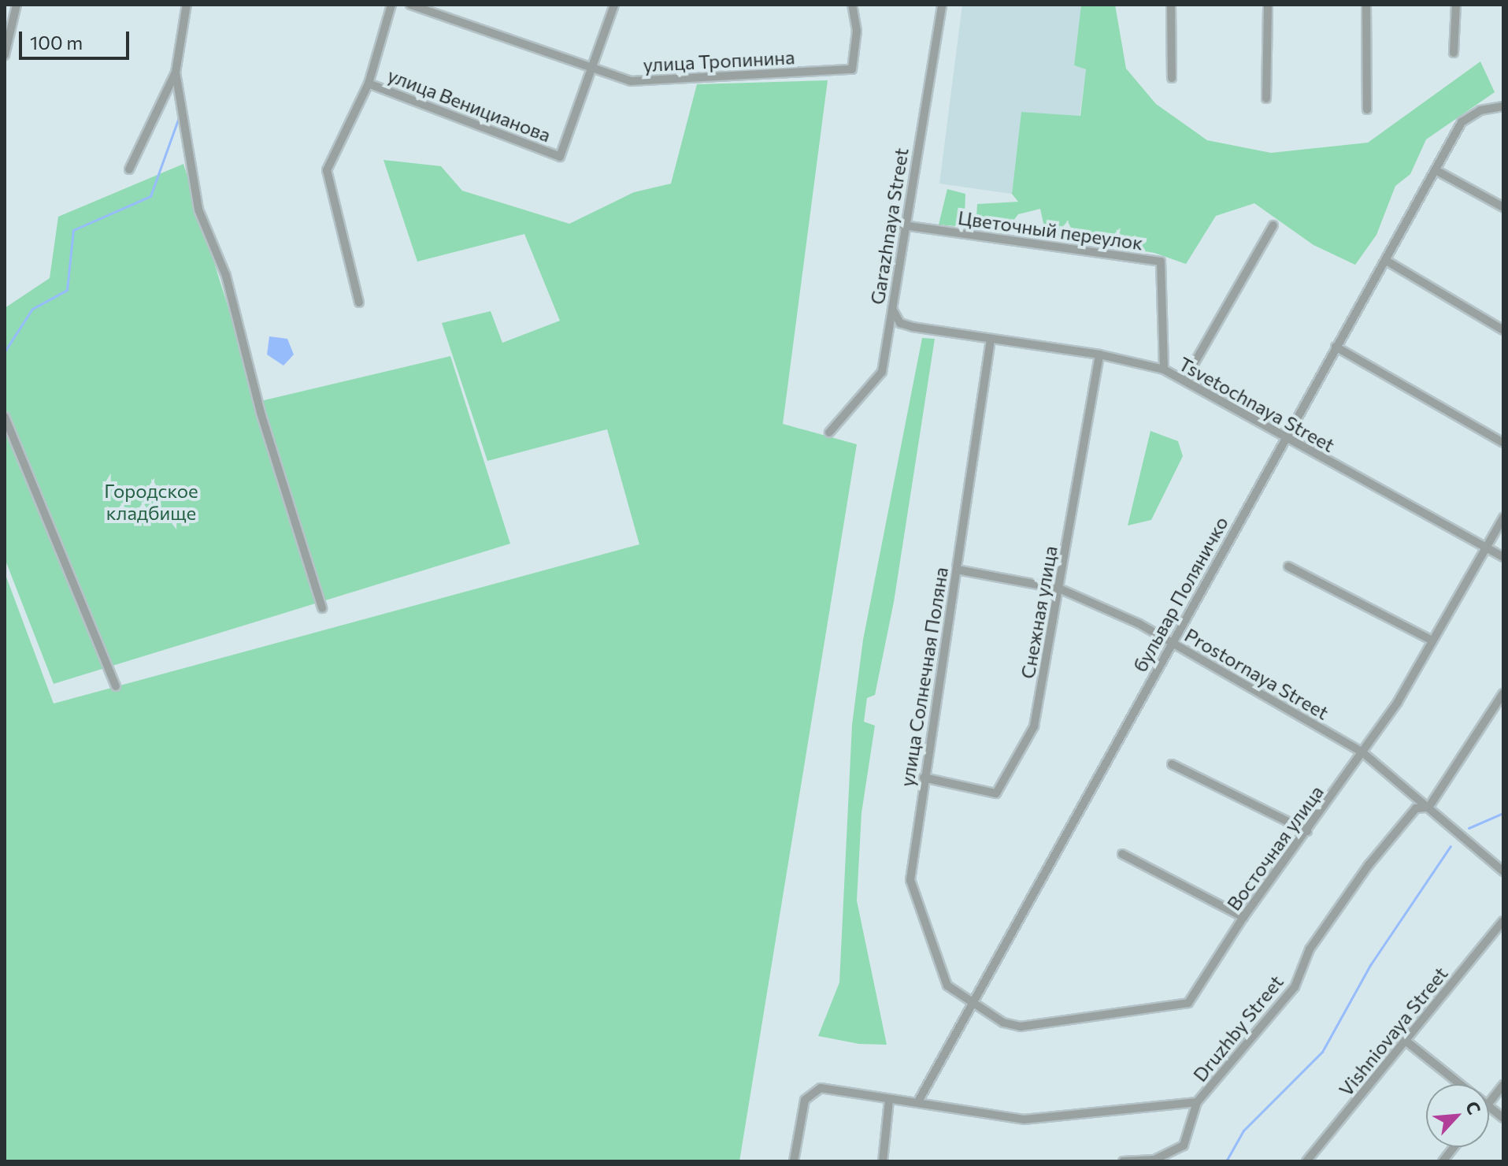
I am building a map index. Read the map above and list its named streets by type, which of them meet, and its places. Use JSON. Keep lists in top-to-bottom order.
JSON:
{
  "streets": {
    "street": [
      "улица Тропинина",
      "улица Веницианова",
      "Garazhnaya Street",
      "Цветочный переулок",
      "Tsvetochnaya Street",
      "бульвар Поляничко",
      "Снежная улица",
      "Prostornaya Street",
      "улица Солнечная Поляна",
      "Восточная улица",
      "Druzhby Street",
      "Vishniovaya Street"
    ]
  },
  "crossings": [
    ["улица Тропинина", "улица Веницианова"],
    ["Garazhnaya Street", "Цветочный переулок"],
    ["Garazhnaya Street", "Tsvetochnaya Street"],
    ["Цветочный переулок", "Tsvetochnaya Street"],
    ["Tsvetochnaya Street", "бульвар Поляничко"],
    ["Tsvetochnaya Street", "Снежная улица"],
    ["Tsvetochnaya Street", "улица Солнечная Поляна"],
    ["Tsvetochnaya Street", "Восточная улица"],
    ["бульвар Поляничко", "Prostornaya Street"],
    ["бульвар Поляничко", "улица Солнечная Поляна"],
    ["бульвар Поляничко", "Восточная улица"],
    ["бульвар Поляничко", "Druzhby Street"],
    ["Снежная улица", "Prostornaya Street"],
    ["Снежная улица", "улица Солнечная Поляна"],
    ["Prostornaya Street", "улица Солнечная Поляна"],
    ["Prostornaya Street", "Восточная улица"],
    ["Prostornaya Street", "Druzhby Street"],
    ["улица Солнечная Поляна", "Восточная улица"]
  ],
  "parks": ["Городское кладбище"],
  "scale_bar": "100 m",
  "north": "top right"
}
